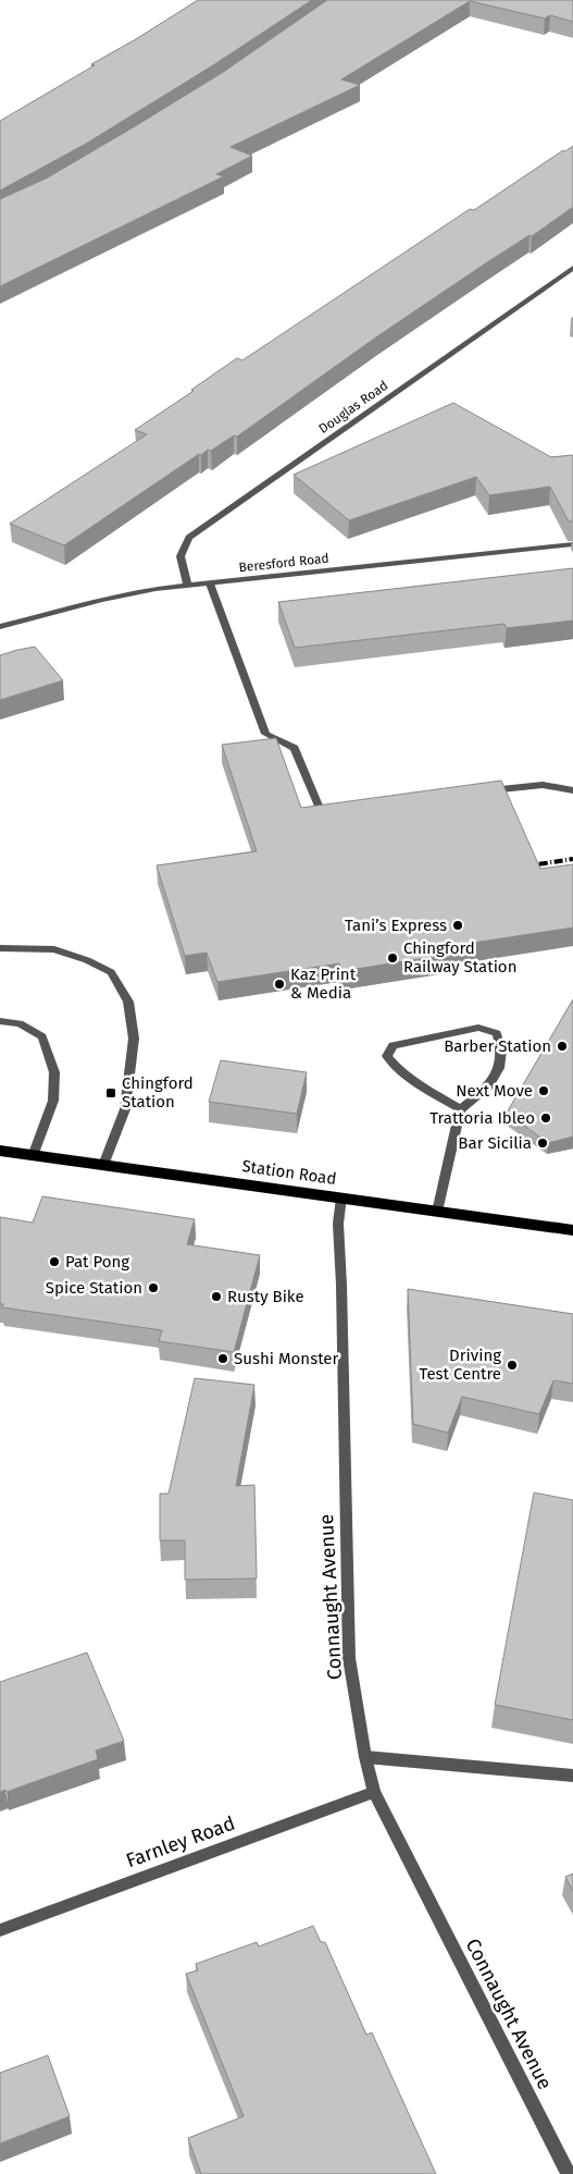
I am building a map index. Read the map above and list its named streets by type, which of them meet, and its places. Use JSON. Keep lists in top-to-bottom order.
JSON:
{
  "streets": {
    "main road": ["Station Road"],
    "street": [
      "Douglas Road",
      "Beresford Road",
      "Connaught Avenue",
      "Farnley Road"
    ]
  },
  "crossings": [
    ["Douglas Road", "Beresford Road"],
    ["Station Road", "Connaught Avenue"],
    ["Connaught Avenue", "Farnley Road"]
  ],
  "places": {
    "other": [
      "Tani’s Express",
      "Chingford Railway Station",
      "Kaz Print & Media",
      "Barber Station",
      "Next Move",
      "Trattoria Ibleo",
      "Bar Sicilia",
      "Pat Pong",
      "Spice Station",
      "Rusty Bike",
      "Sushi Monster",
      "Driving Test Centre"
    ],
    "transit": ["Chingford Station"]
  }
}
